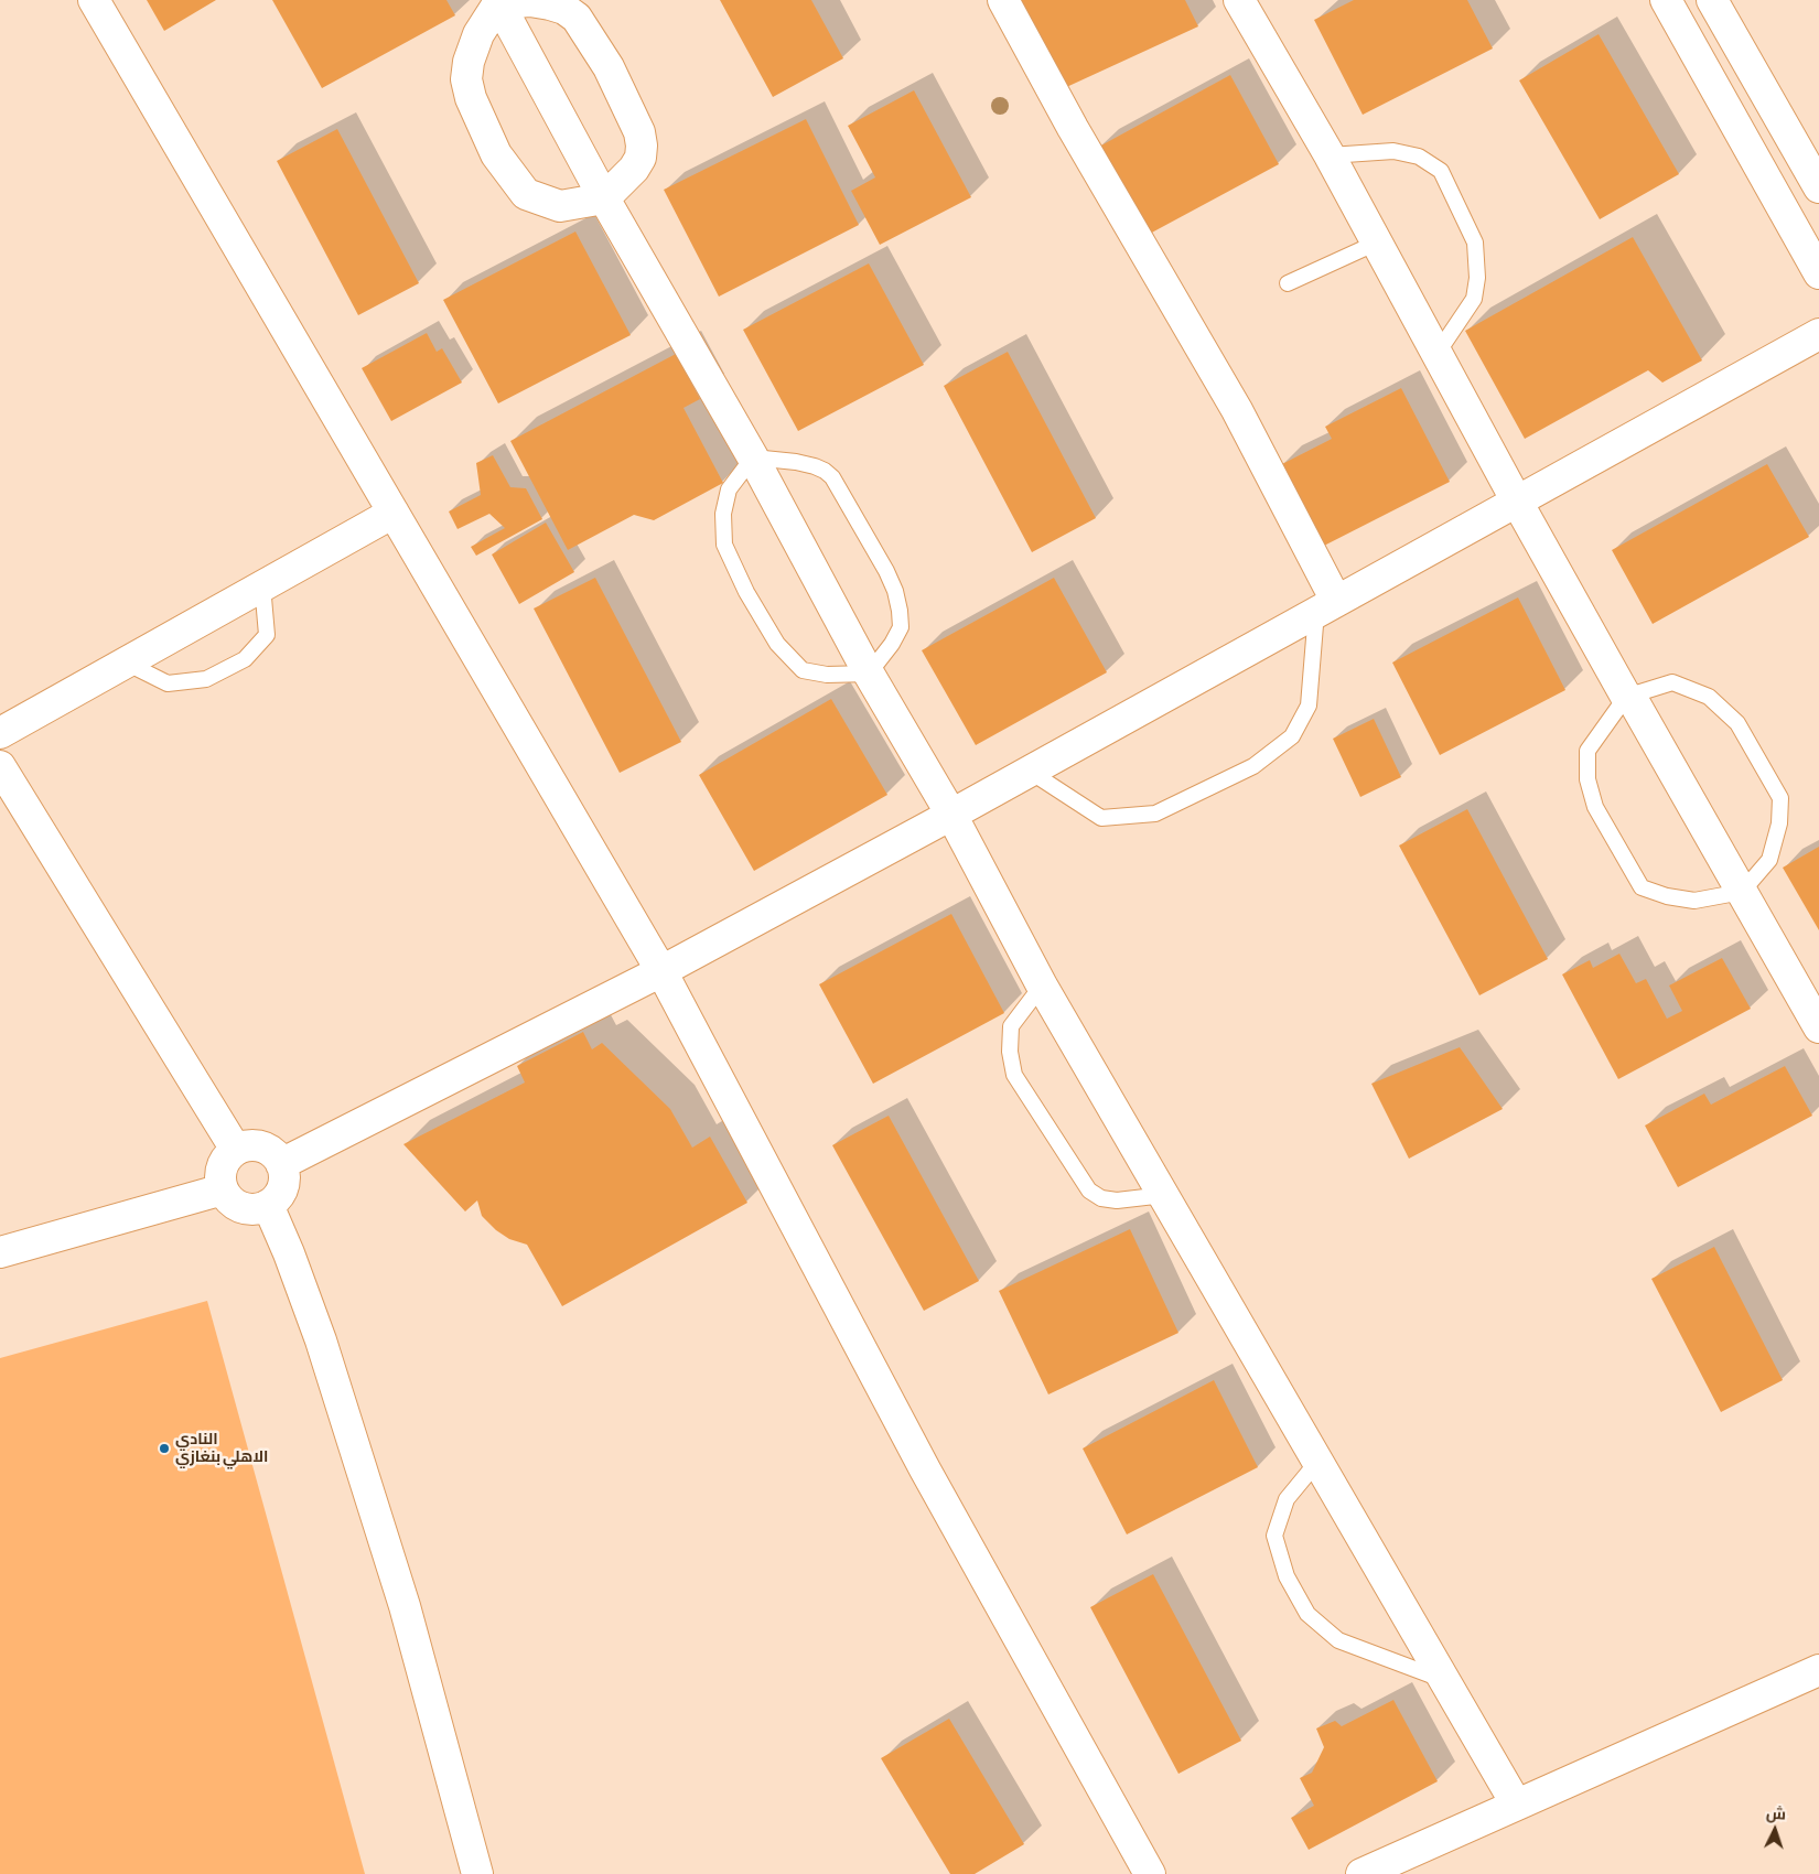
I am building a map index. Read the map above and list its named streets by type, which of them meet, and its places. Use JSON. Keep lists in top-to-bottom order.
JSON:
{
  "places": ["النادي الاهلي بنغازي"],
  "north": "top"
}
